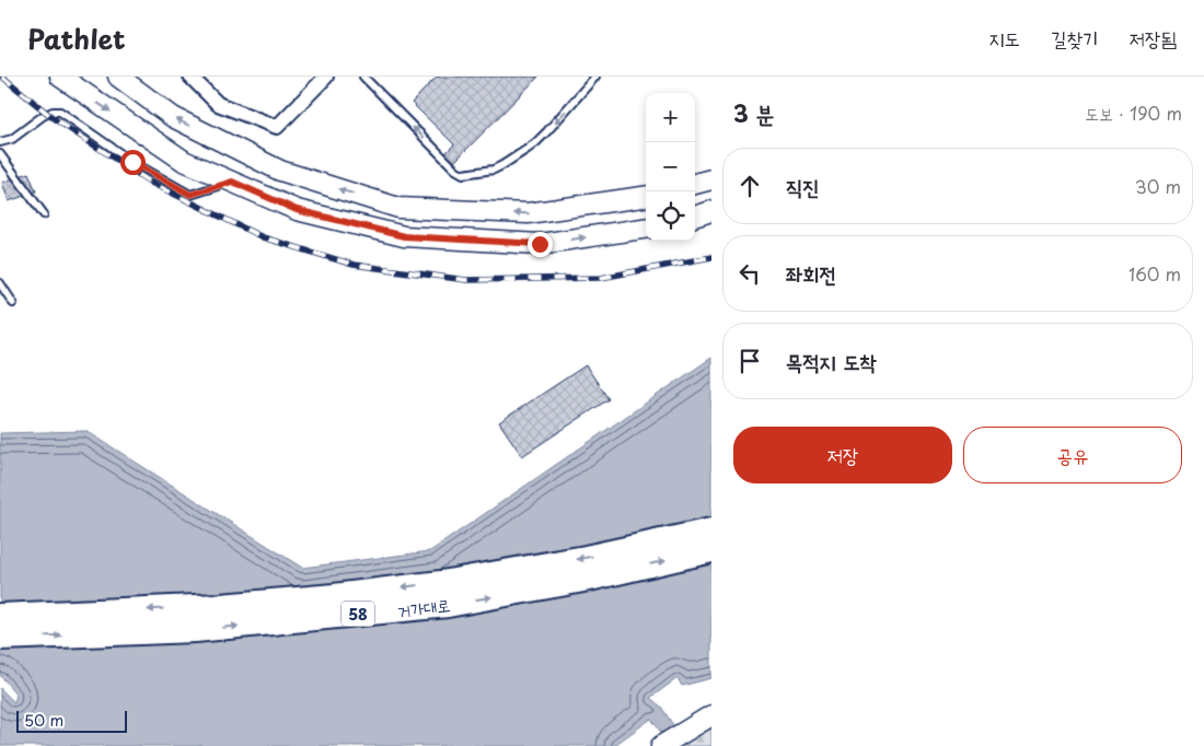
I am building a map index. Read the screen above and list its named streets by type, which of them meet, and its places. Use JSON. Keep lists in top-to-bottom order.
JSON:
{
  "streets": {
    "highway": ["거가대로", "58"]
  },
  "scale_bar": "50 m",
  "page": {
    "header": "Pathlet",
    "nav": ["지도", "길찾기", "저장됨"],
    "heading": ["3 분", "도보 · 190 m"],
    "map_buttons": ["+", "−"],
    "list": [
      ["직진", "30 m"],
      ["좌회전", "160 m"],
      "목적지 도착"
    ],
    "buttons": ["저장", "공유"],
    "scale": "50 m"
  }
}
